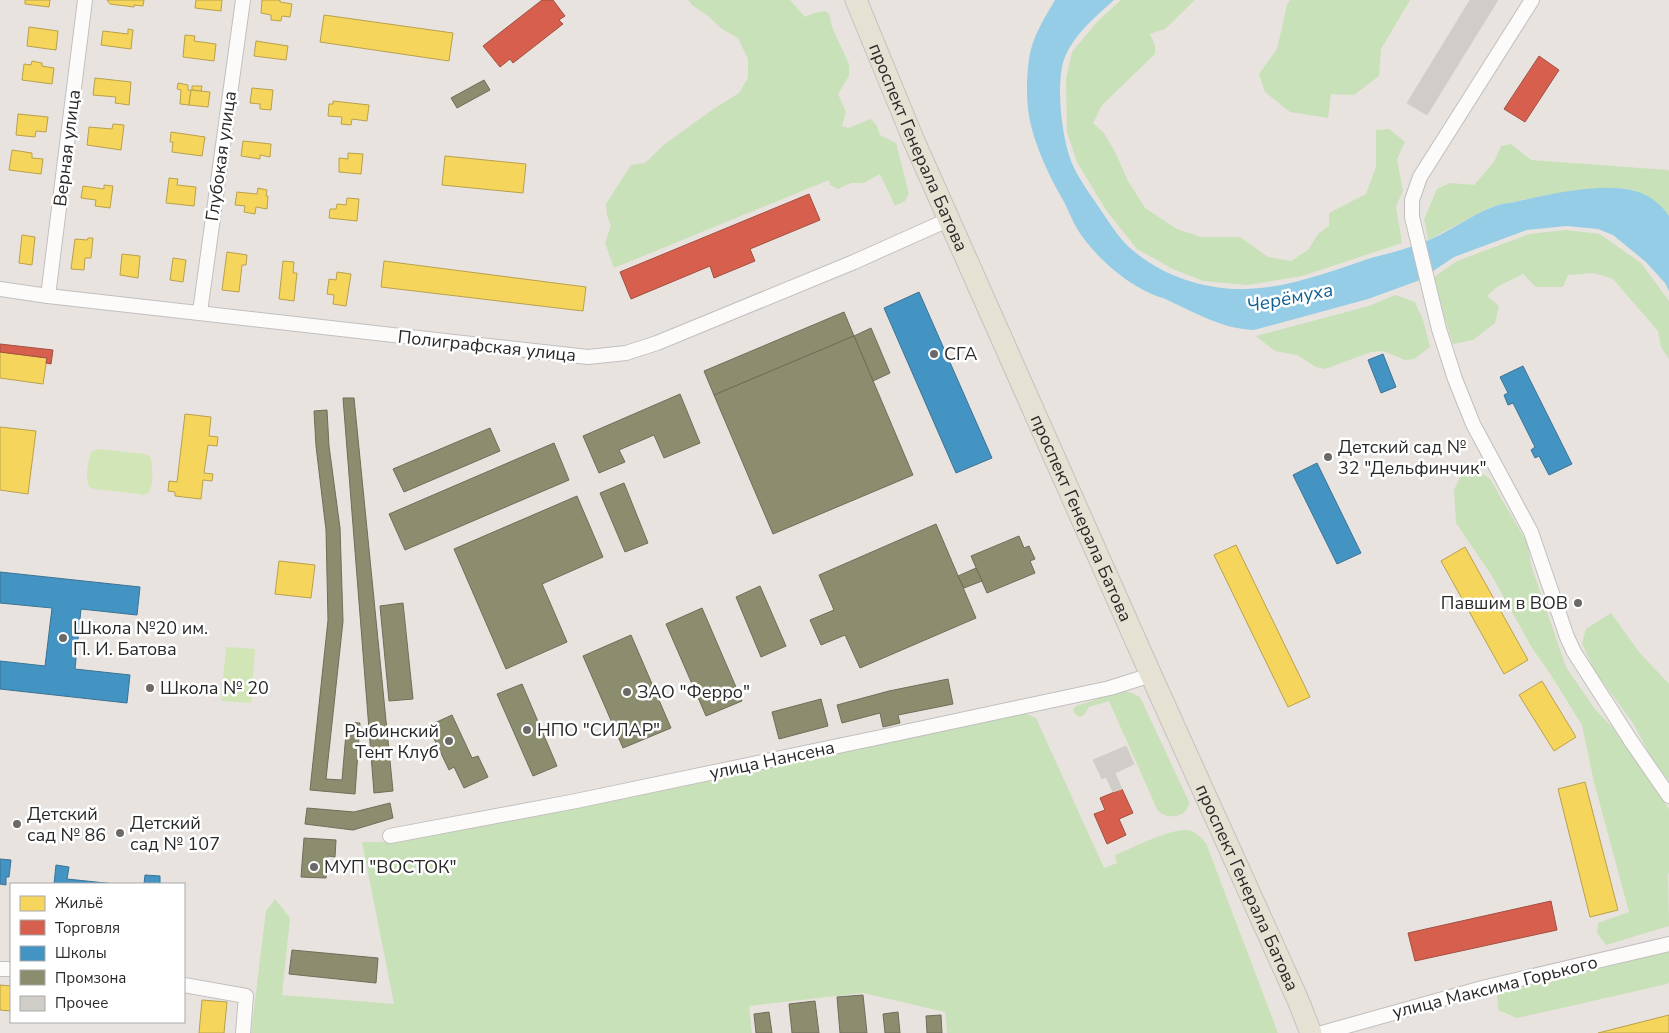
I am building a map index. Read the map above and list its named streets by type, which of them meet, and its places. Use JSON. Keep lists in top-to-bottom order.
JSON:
{
  "streets": {
    "main road": ["проспект Генерала Батова"],
    "street": [
      "Верная улица",
      "Глубокая улица",
      "Полиграфская улица",
      "улица Нансена",
      "улица Максима Горького"
    ]
  },
  "crossings": [
    ["проспект Генерала Батова", "Полиграфская улица"],
    ["проспект Генерала Батова", "улица Нансена"],
    ["Верная улица", "Полиграфская улица"],
    ["Глубокая улица", "Полиграфская улица"]
  ],
  "water": ["Черёмуха"],
  "places": [
    "СГА",
    "Детский сад № 32 \"Дельфинчик\"",
    "Павшим в ВОВ",
    "Школа №20 им. П. И. Батова",
    "Школа № 20",
    "ЗАО \"Ферро\"",
    "НПО \"СИЛАР\"",
    "Рыбинский Тент Клуб",
    "Детский сад № 86",
    "Детский сад № 107",
    "МУП \"ВОСТОК\""
  ],
  "legend": [
    "Жильё",
    "Торговля",
    "Школы",
    "Промзона",
    "Прочее"
  ]
}
